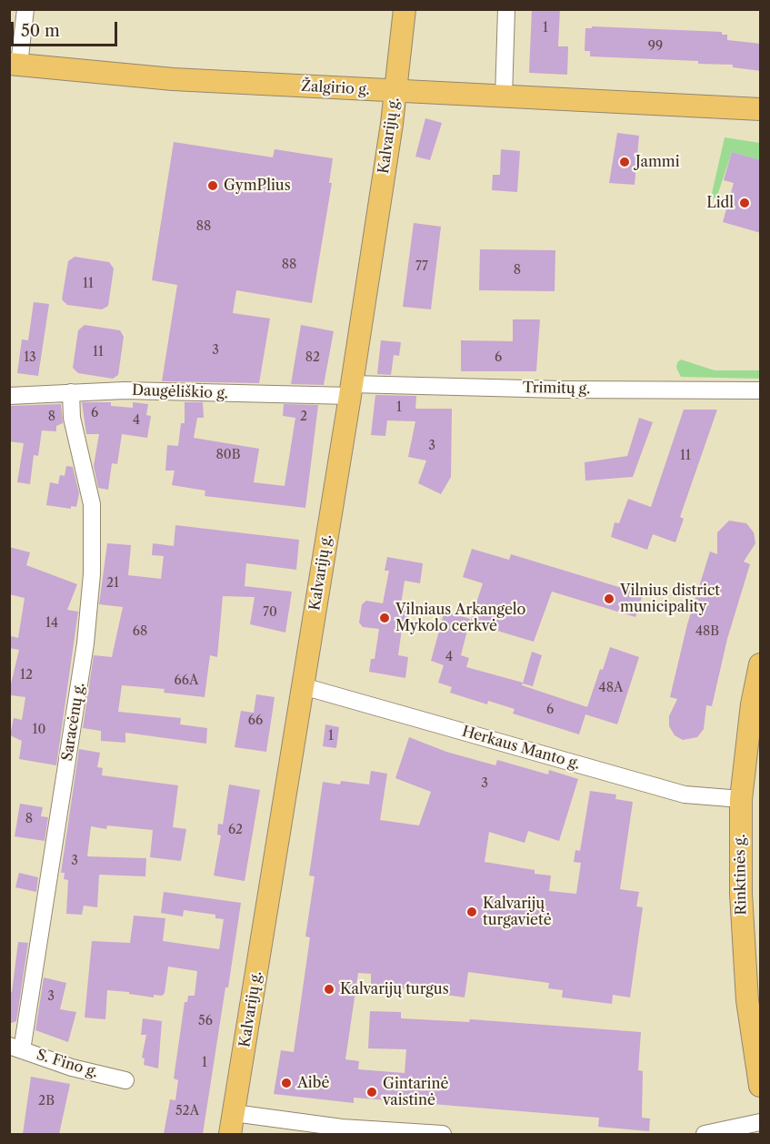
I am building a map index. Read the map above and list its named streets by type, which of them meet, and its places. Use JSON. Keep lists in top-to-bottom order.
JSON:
{
  "streets": {
    "main road": ["Žalgirio g.", "Kalvarijų g.", "Rinktinės g."],
    "street": [
      "Trimitų g.",
      "Daugėliškio g.",
      "Saracėnų g.",
      "Herkaus Manto g.",
      "S. Fino g."
    ]
  },
  "crossings": [
    ["Žalgirio g.", "Kalvarijų g."],
    ["Kalvarijų g.", "Trimitų g."],
    ["Kalvarijų g.", "Daugėliškio g."],
    ["Kalvarijų g.", "Herkaus Manto g."],
    ["Trimitų g.", "Daugėliškio g."],
    ["Daugėliškio g.", "Saracėnų g."],
    ["Saracėnų g.", "S. Fino g."],
    ["Herkaus Manto g.", "Rinktinės g."]
  ],
  "places": [
    "Jammi",
    "GymPlius",
    "Lidl",
    "Vilnius district municipality",
    "Vilniaus Arkangelo Mykolo cerkvė",
    "Kalvarijų turgavietė",
    "Kalvarijų turgus",
    "Aibė",
    "Gintarinė vaistinė"
  ],
  "house_numbers": [
    "1",
    "99",
    "88",
    "88",
    "77",
    "8",
    "11",
    "3",
    "11",
    "13",
    "82",
    "6",
    "1",
    "6",
    "8",
    "2",
    "4",
    "3",
    "80B",
    "11",
    "21",
    "70",
    "14",
    "68",
    "48B",
    "4",
    "12",
    "66A",
    "48A",
    "6",
    "66",
    "10",
    "1",
    "3",
    "8",
    "62",
    "3",
    "3",
    "56",
    "1",
    "2B",
    "52A"
  ],
  "scale_bar": "50 m"
}
